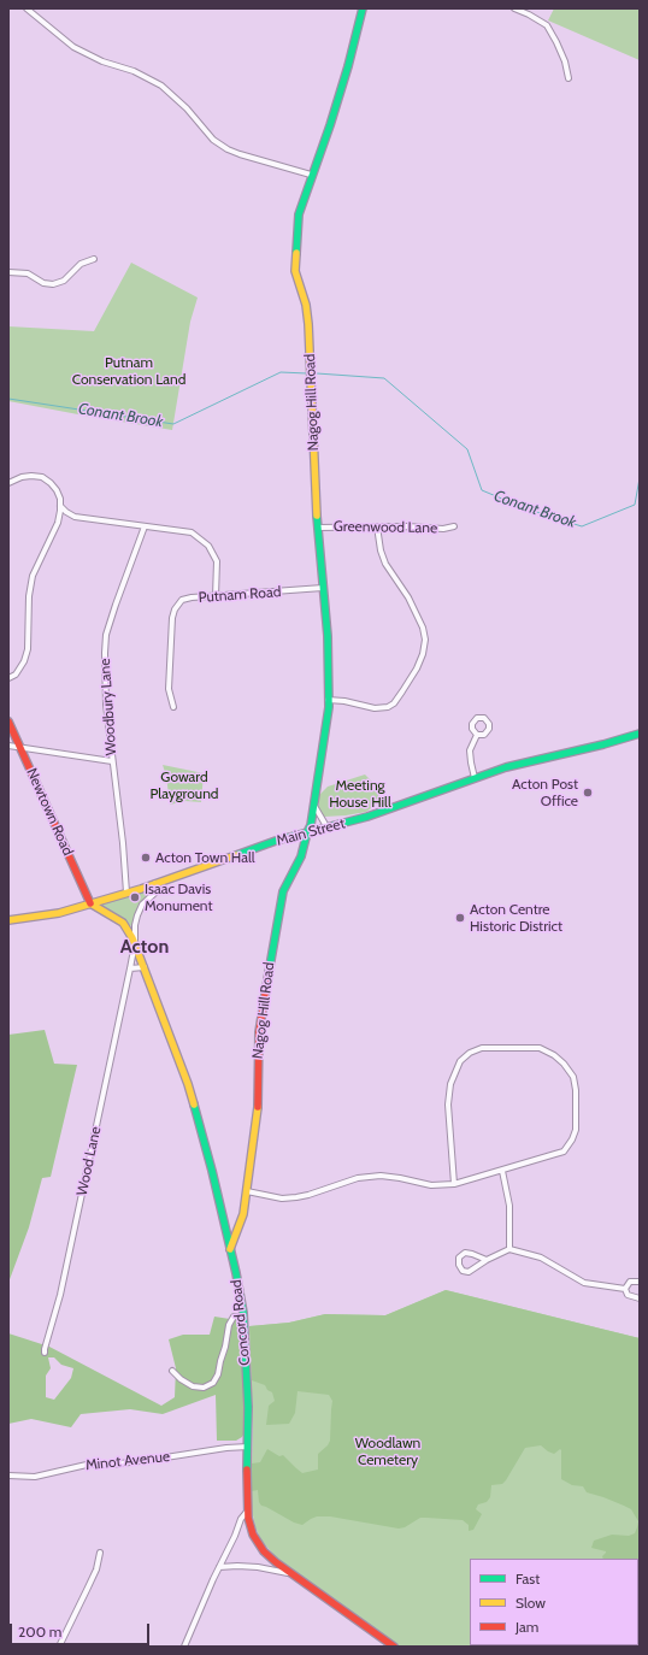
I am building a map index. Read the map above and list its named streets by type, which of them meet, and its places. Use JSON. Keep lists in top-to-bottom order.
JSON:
{
  "streets": {
    "street": [
      "Nagog Hill Road",
      "Greenwood Lane",
      "Putnam Road",
      "Woodbury Lane",
      "Newtown Road",
      "Main Street",
      "Wood Lane",
      "Concord Road",
      "Minot Avenue"
    ]
  },
  "crossings": [
    ["Nagog Hill Road", "Greenwood Lane"],
    ["Nagog Hill Road", "Putnam Road"],
    ["Nagog Hill Road", "Main Street"],
    ["Nagog Hill Road", "Concord Road"],
    ["Woodbury Lane", "Main Street"],
    ["Newtown Road", "Main Street"],
    ["Newtown Road", "Concord Road"],
    ["Main Street", "Concord Road"],
    ["Wood Lane", "Concord Road"],
    ["Concord Road", "Minot Avenue"]
  ],
  "districts": ["Acton"],
  "water": ["Conant Brook"],
  "parks": [
    "Putnam Conservation Land",
    "Goward Playground",
    "Meeting House Hill",
    "Woodlawn Cemetery"
  ],
  "places": [
    "Acton Post Office",
    "Acton Town Hall",
    "Isaac Davis Monument",
    "Acton Centre Historic District"
  ],
  "legend": ["Fast", "Slow", "Jam"],
  "scale_bar": "200 m"
}
